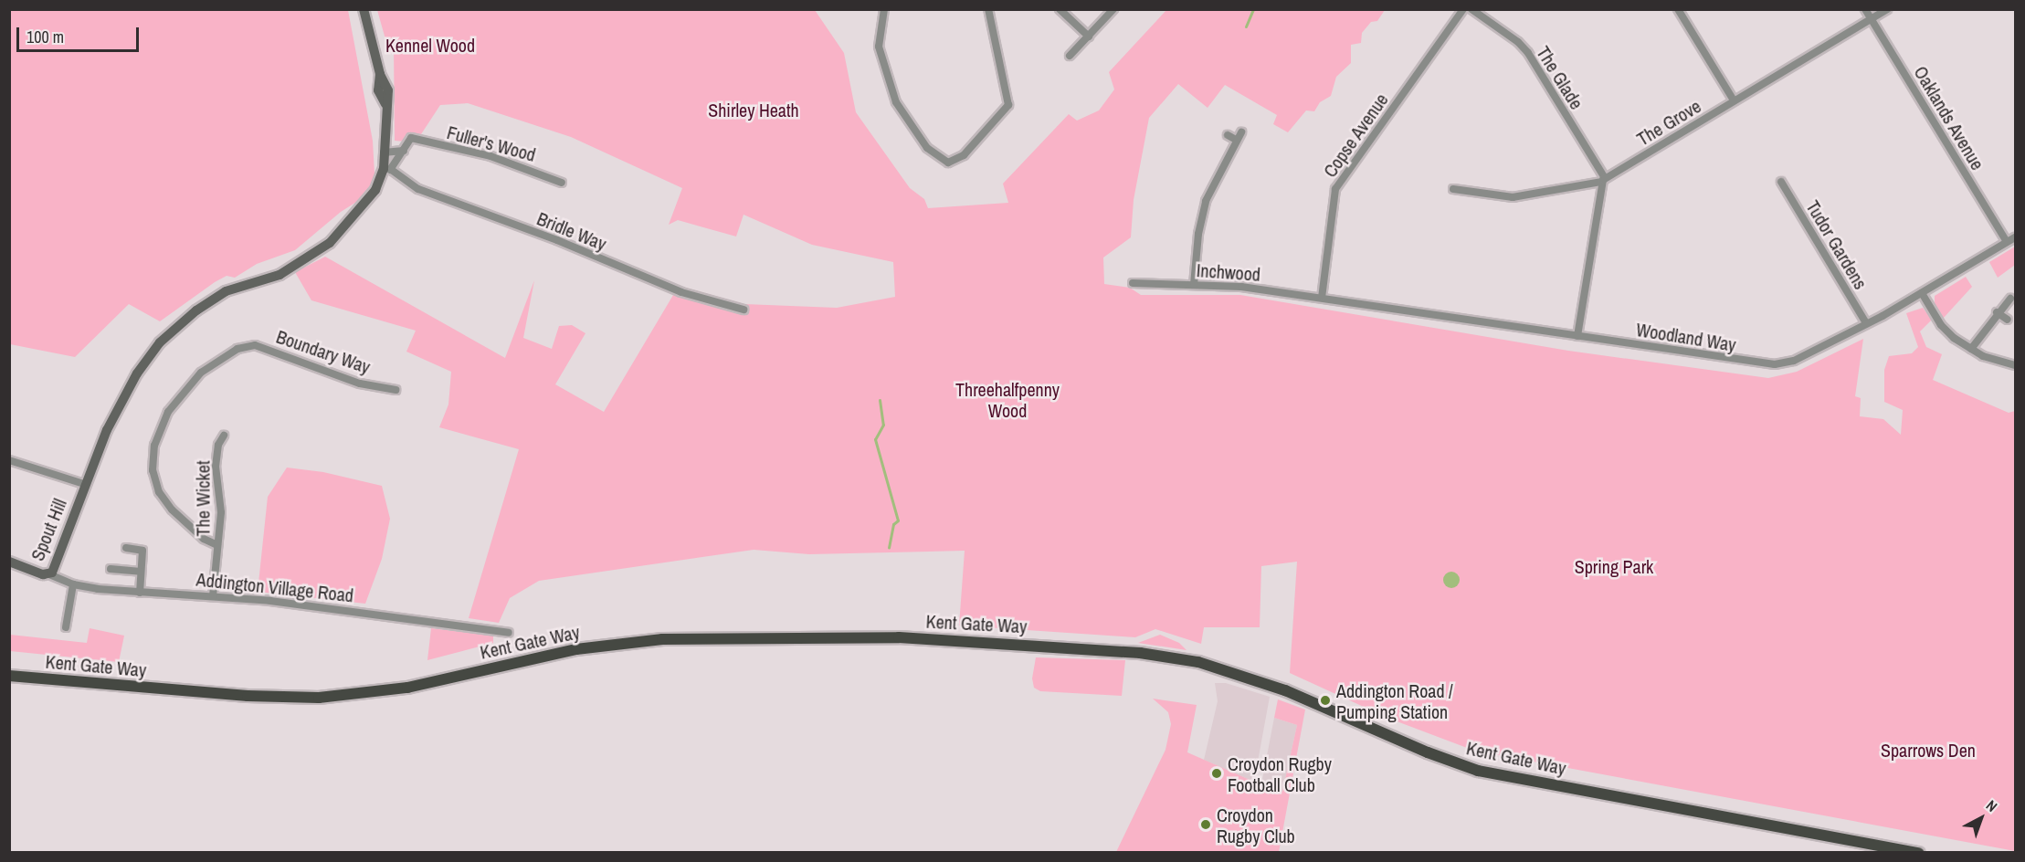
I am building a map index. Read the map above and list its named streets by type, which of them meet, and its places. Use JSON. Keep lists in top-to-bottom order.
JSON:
{
  "streets": {
    "main road": ["Spout Hill", "Kent Gate Way"],
    "street": [
      "The Glade",
      "Oaklands Avenue",
      "The Grove",
      "Copse Avenue",
      "Fuller's Wood",
      "Bridle Way",
      "Tudor Gardens",
      "Inchwood",
      "Woodland Way",
      "Boundary Way",
      "The Wicket",
      "Addington Village Road"
    ]
  },
  "crossings": [
    ["The Glade", "The Grove"],
    ["Oaklands Avenue", "The Grove"],
    ["Oaklands Avenue", "Woodland Way"],
    ["Copse Avenue", "Inchwood"],
    ["Copse Avenue", "Woodland Way"],
    ["Bridle Way", "Spout Hill"],
    ["Tudor Gardens", "Woodland Way"],
    ["Inchwood", "Woodland Way"],
    ["Boundary Way", "The Wicket"],
    ["The Wicket", "Addington Village Road"],
    ["Spout Hill", "Addington Village Road"]
  ],
  "parks": [
    "Kennel Wood",
    "Shirley Heath",
    "Threehalfpenny Wood",
    "Spring Park",
    "Sparrows Den"
  ],
  "places": ["Addington Road / Pumping Station", "Croydon Rugby Football Club", "Croydon Rugby Club"],
  "scale_bar": "100 m",
  "north": "top right"
}
